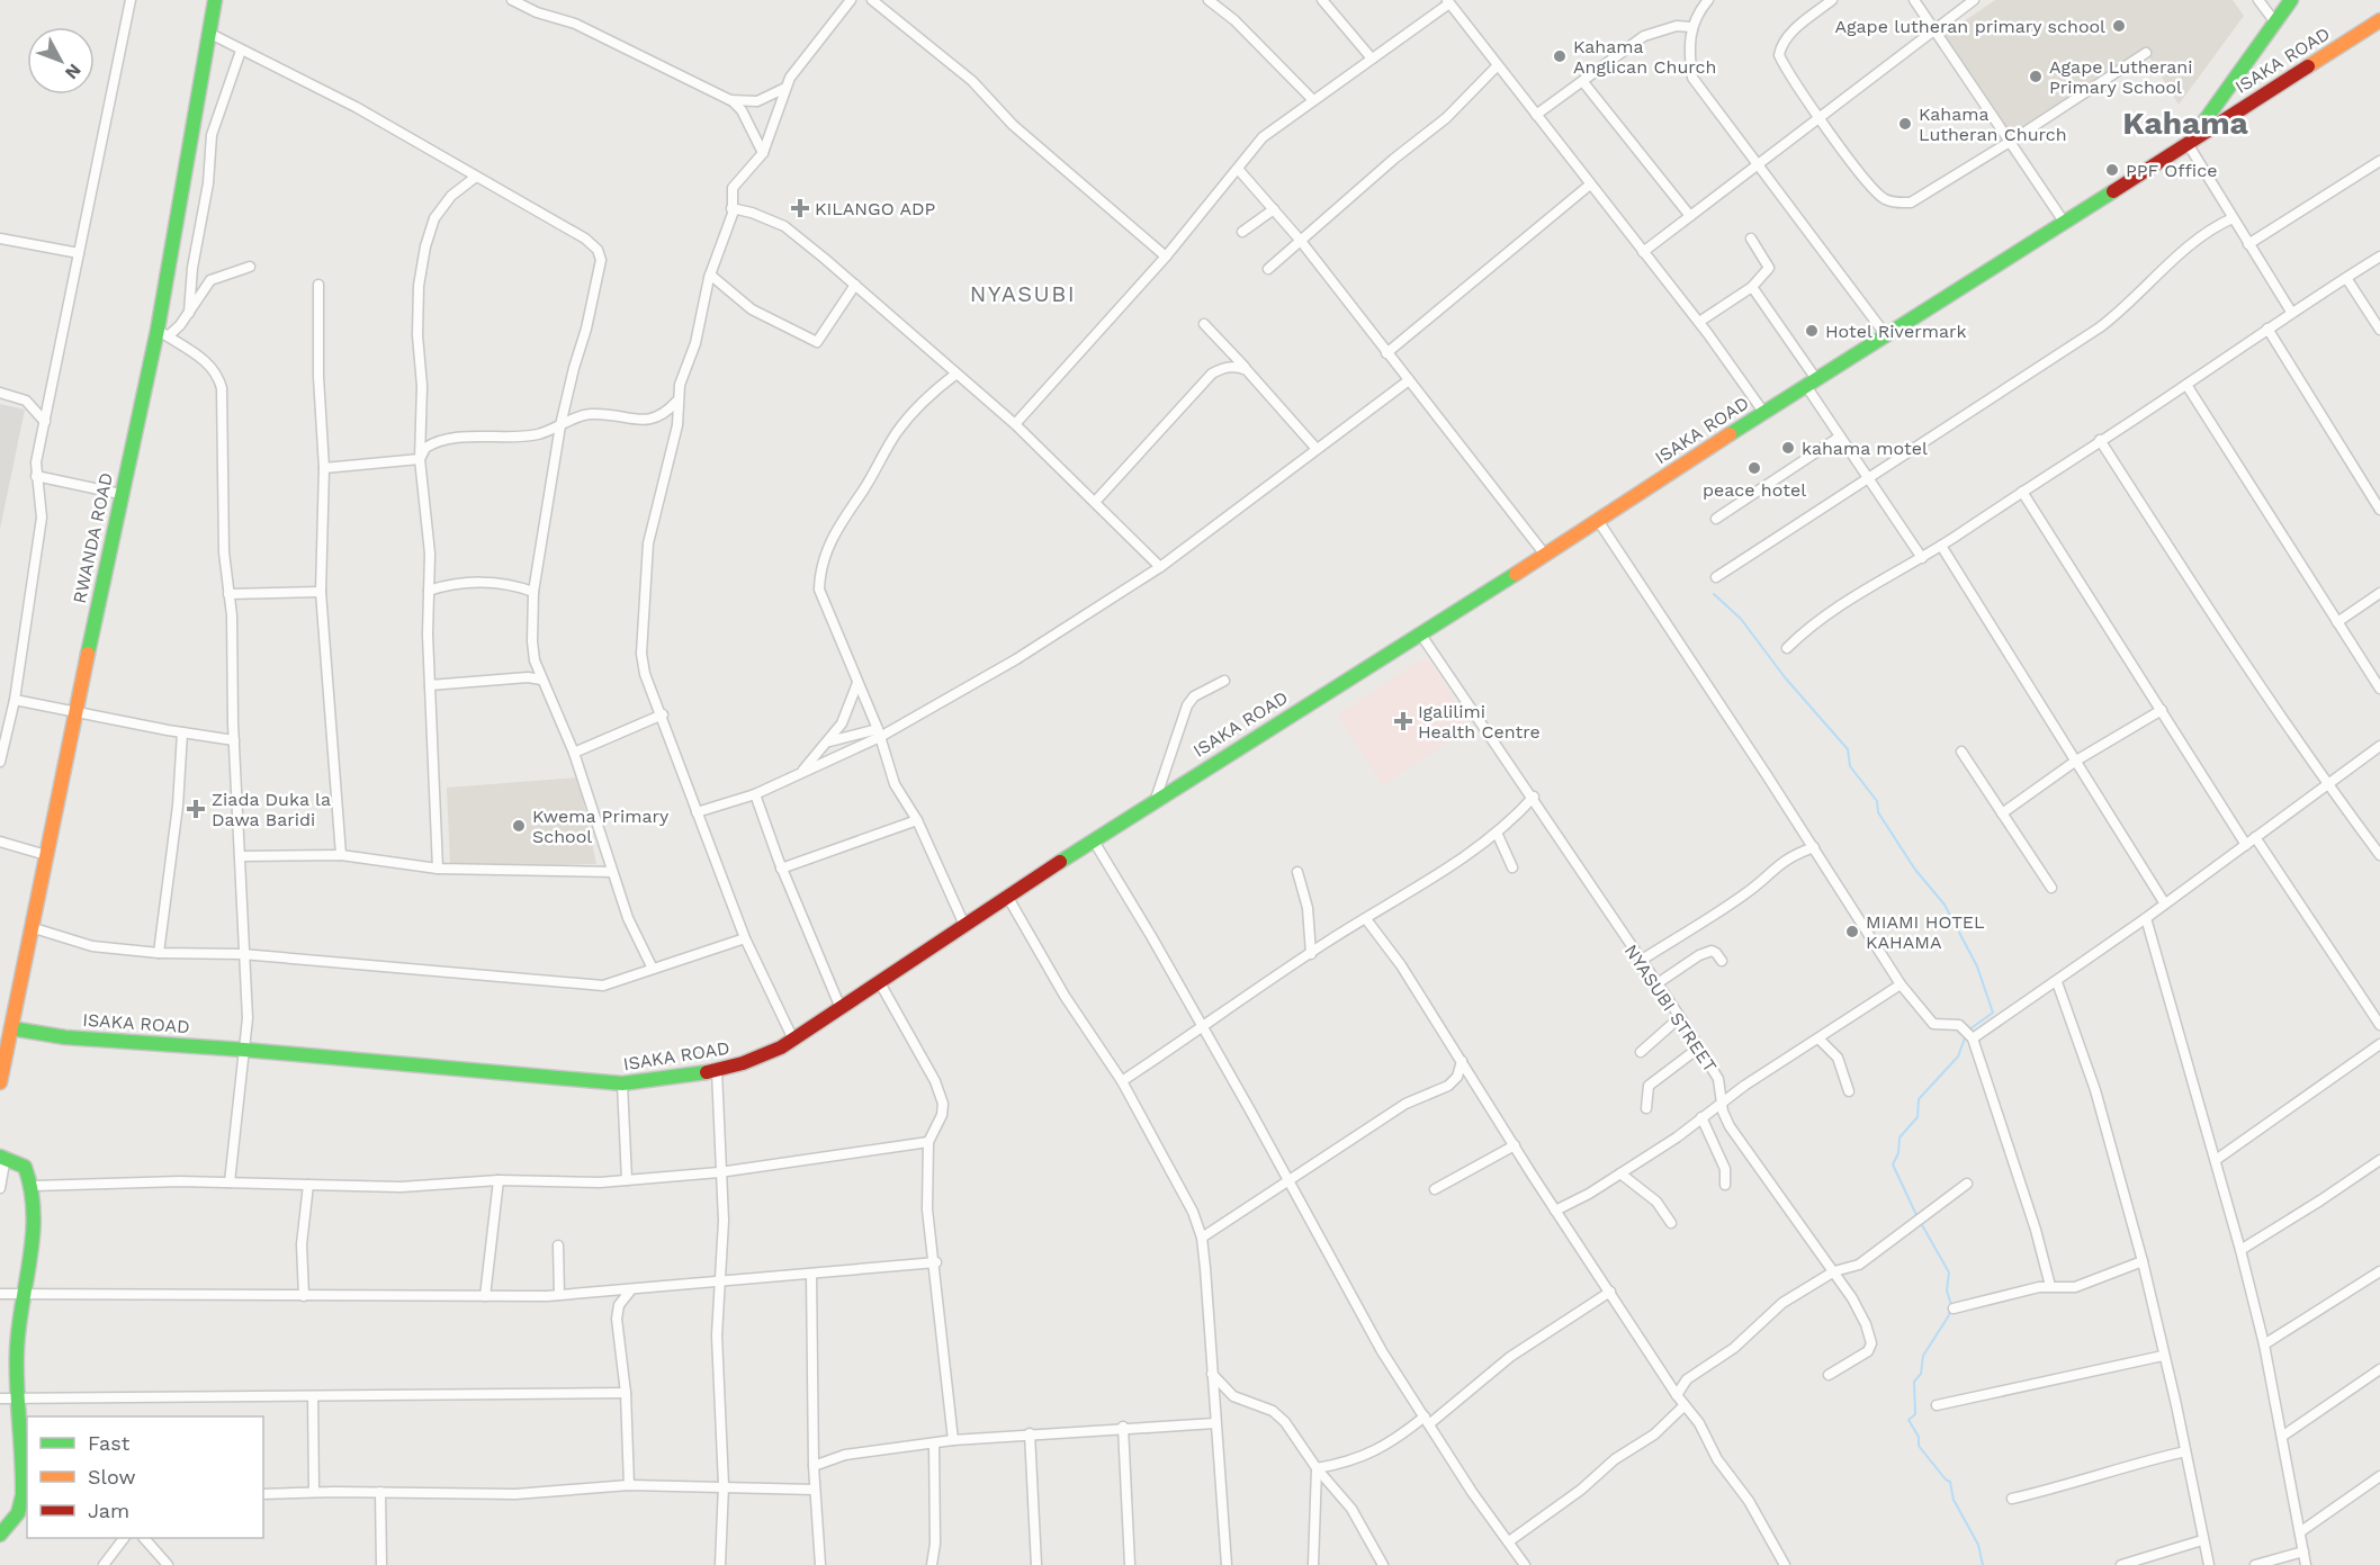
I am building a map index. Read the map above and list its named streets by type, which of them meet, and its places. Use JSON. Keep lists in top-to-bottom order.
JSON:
{
  "streets": {
    "main road": ["ISAKA ROAD", "RWANDA ROAD"],
    "street": ["NYASUBI STREET"]
  },
  "crossings": [
    ["ISAKA ROAD", "RWANDA ROAD"],
    ["ISAKA ROAD", "NYASUBI STREET"]
  ],
  "districts": ["Kahama", "NYASUBI"],
  "places": {
    "other": [
      "Agape lutheran primary school",
      "Kahama Anglican Church",
      "Agape Lutherani Primary School",
      "Kahama Lutheran Church",
      "PPF Office",
      "Hotel Rivermark",
      "kahama motel",
      "peace hotel",
      "Kwema Primary School",
      "MIAMI HOTEL KAHAMA"
    ],
    "health": ["KILANGO ADP", "Igalilimi Health Centre", "Ziada Duka la Dawa Baridi"]
  },
  "legend": ["Fast", "Slow", "Jam"],
  "north": "bottom right"
}
